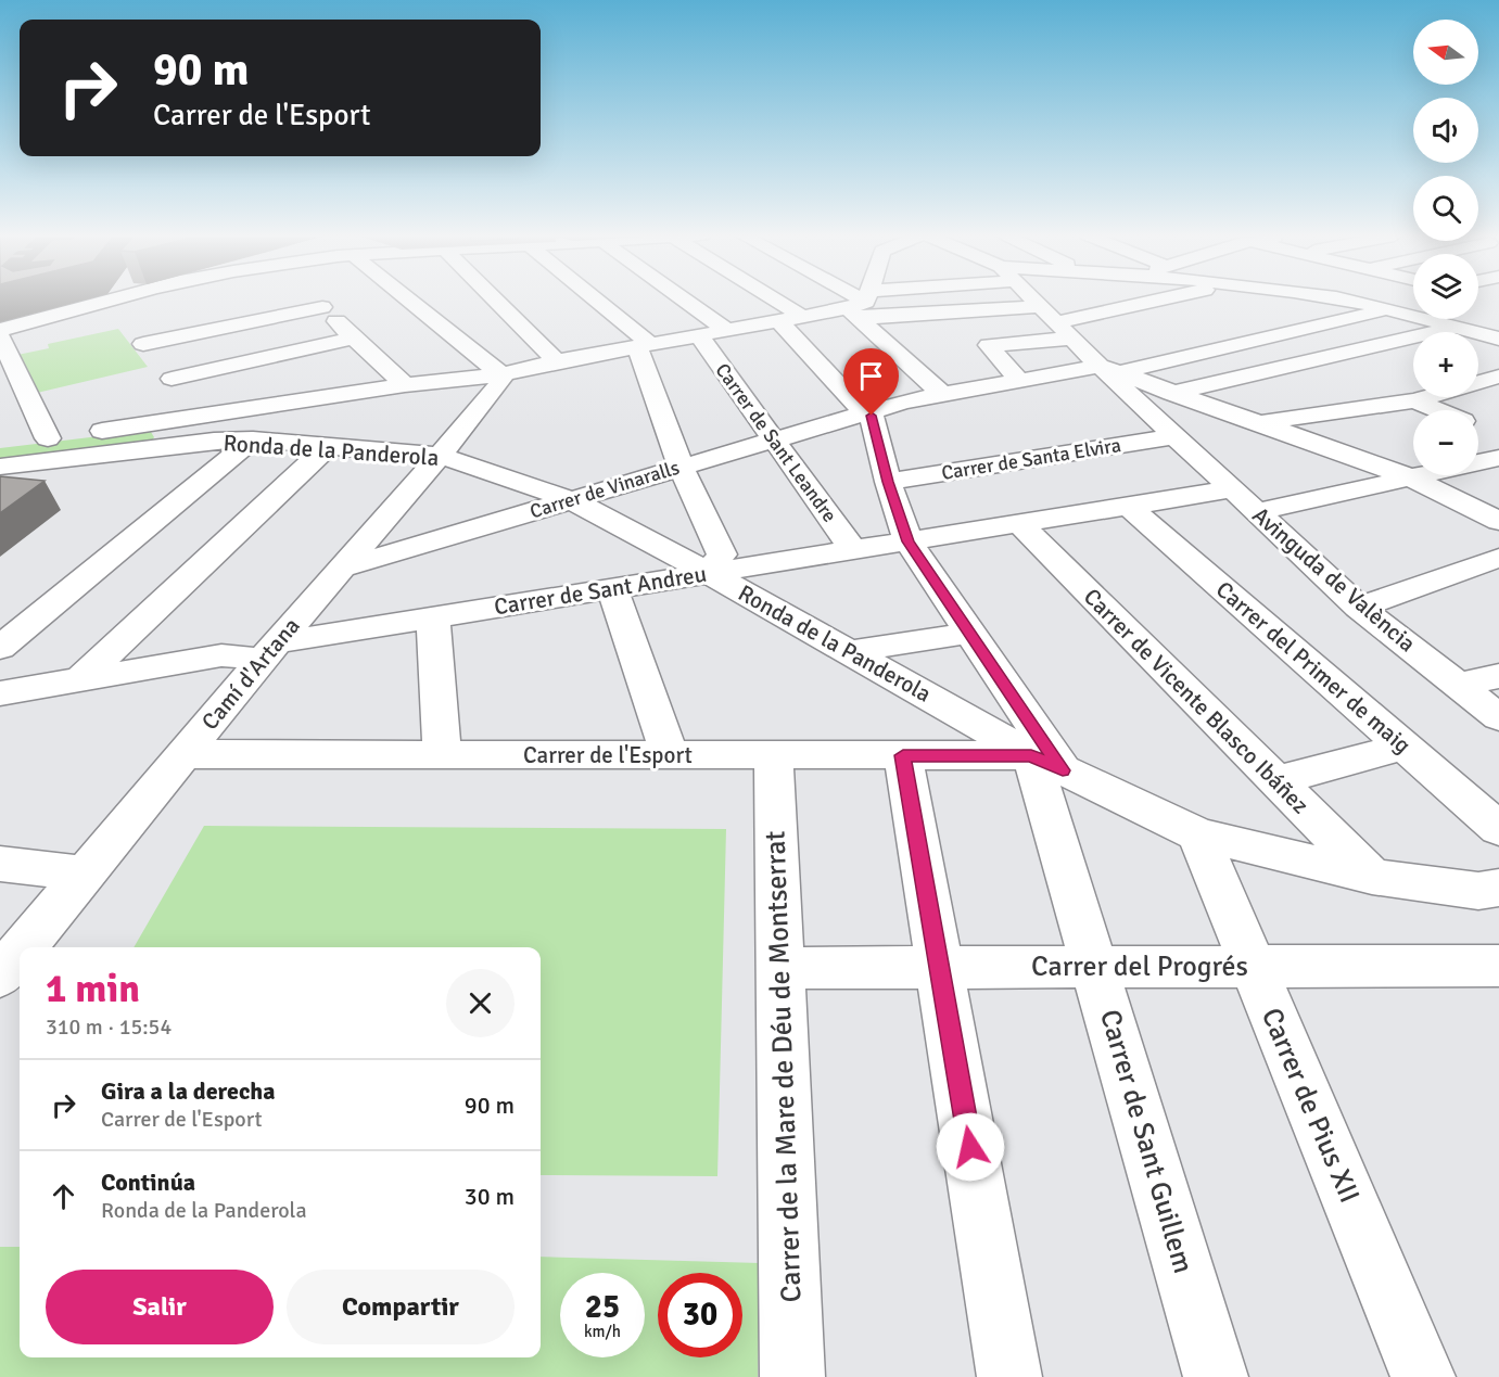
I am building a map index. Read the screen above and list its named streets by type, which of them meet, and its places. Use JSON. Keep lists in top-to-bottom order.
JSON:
{
  "streets": {
    "street": [
      "Carrer de Sant Leandre",
      "Ronda de la Panderola",
      "Carrer de Santa Elvira",
      "Carrer de Vinaralls",
      "Avinguda de València",
      "Carrer de Sant Andreu",
      "Carrer del Primer de maig",
      "Camí d'Artana",
      "Carrer de Vicente Blasco Ibáñez",
      "Carrer de l'Esport",
      "Carrer del Progrés",
      "Carrer de la Mare de Déu de Montserrat",
      "Carrer de Pius XII",
      "Carrer de Sant Guillem"
    ]
  },
  "crossings": [
    ["Carrer de Sant Leandre", "Carrer de Vinaralls"],
    ["Carrer de Sant Leandre", "Carrer de Sant Andreu"],
    ["Ronda de la Panderola", "Carrer de Vinaralls"],
    ["Ronda de la Panderola", "Carrer de Sant Andreu"],
    ["Ronda de la Panderola", "Camí d'Artana"],
    ["Ronda de la Panderola", "Carrer de Vicente Blasco Ibáñez"],
    ["Ronda de la Panderola", "Carrer de l'Esport"],
    ["Ronda de la Panderola", "Carrer de Pius XII"],
    ["Ronda de la Panderola", "Carrer de Sant Guillem"],
    ["Carrer de Santa Elvira", "Avinguda de València"],
    ["Carrer de Vinaralls", "Avinguda de València"],
    ["Carrer de Vinaralls", "Camí d'Artana"],
    ["Avinguda de València", "Carrer de Sant Andreu"],
    ["Carrer de Sant Andreu", "Carrer del Primer de maig"],
    ["Carrer de Sant Andreu", "Camí d'Artana"],
    ["Carrer de Sant Andreu", "Carrer de Vicente Blasco Ibáñez"],
    ["Camí d'Artana", "Carrer de l'Esport"],
    ["Carrer de l'Esport", "Carrer de la Mare de Déu de Montserrat"],
    ["Carrer de l'Esport", "Carrer de Sant Guillem"],
    ["Carrer del Progrés", "Carrer de la Mare de Déu de Montserrat"],
    ["Carrer del Progrés", "Carrer de Pius XII"],
    ["Carrer del Progrés", "Carrer de Sant Guillem"]
  ],
  "north": "left",
  "page": {
    "map_buttons": ["+", "−"],
    "turn": ["90 m", "Carrer de l'Esport"],
    "heading": ["1 min", "310 m · 15:54"],
    "list": [
      {
        "name": "Gira a la derecha",
        "note": "Carrer de l'Esport",
        "value": "90 m"
      },
      {
        "name": "Continúa",
        "note": "Ronda de la Panderola",
        "value": "30 m"
      }
    ],
    "buttons": ["Salir", "Compartir"],
    "speed": "25 km/h",
    "limit": "30"
  }
}
